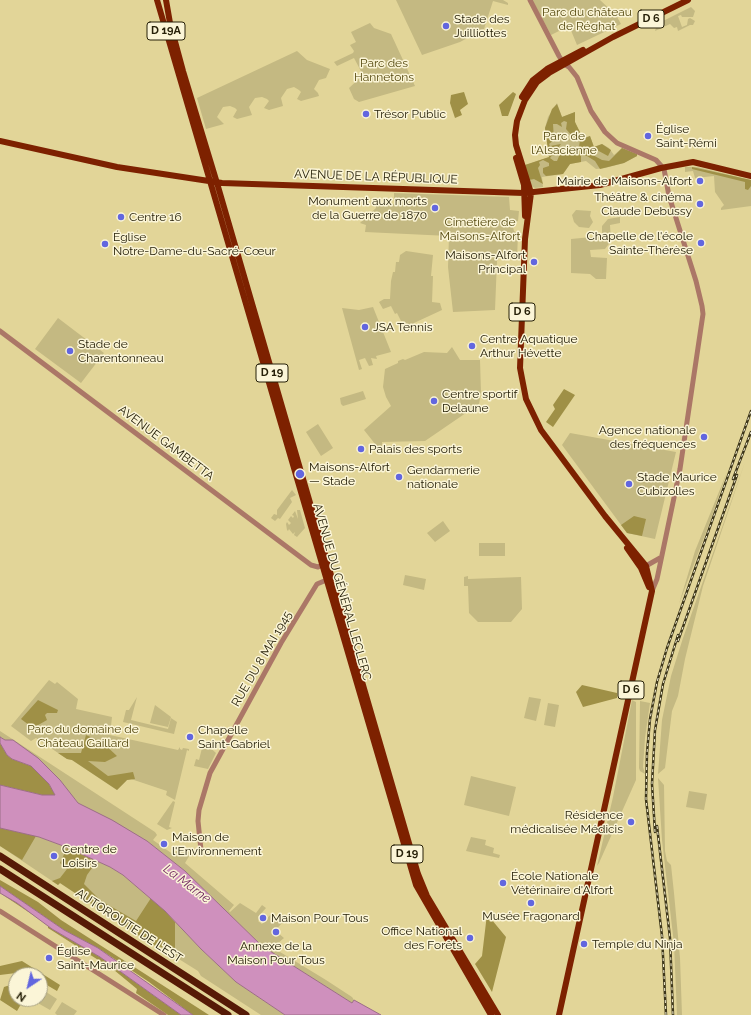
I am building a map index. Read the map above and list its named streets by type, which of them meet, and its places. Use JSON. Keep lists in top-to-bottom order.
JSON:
{
  "streets": {
    "highway": ["AUTOROUTE DE L’EST"],
    "main road": [
      "D 6",
      "D 19A",
      "AVENUE DE LA RÉPUBLIQUE",
      "D 19",
      "AVENUE DU GÉNÉRAL LECLERC"
    ],
    "street": ["AVENUE GAMBETTA", "RUE DU 8 MAI 1945"]
  },
  "crossings": [
    ["D 6", "AVENUE DE LA RÉPUBLIQUE"],
    ["AVENUE DE LA RÉPUBLIQUE", "AVENUE DU GÉNÉRAL LECLERC"],
    ["AVENUE GAMBETTA", "AVENUE DU GÉNÉRAL LECLERC"],
    ["AVENUE DU GÉNÉRAL LECLERC", "RUE DU 8 MAI 1945"]
  ],
  "water": ["La Marne"],
  "parks": [
    "Parc du château de Réghat",
    "Parc des Hannetons",
    "Parc de l'Alsacienne",
    "Cimetière de Maisons-Alfort",
    "Parc du domaine de Château Gaillard"
  ],
  "places": [
    "Stade des Juilliottes",
    "Trésor Public",
    "Église Saint-Rémi",
    "Mairie de Maisons-Alfort",
    "Théâtre & cinéma Claude Debussy",
    "Monument aux morts de la Guerre de 1870",
    "Centre 16",
    "Chapelle de l'école Sainte-Thérèse",
    "Église Notre-Dame-du-Sacré-Cœur",
    "Maisons-Alfort Principal",
    "JSA Tennis",
    "Centre Aquatique Arthur Hévette",
    "Stade de Charentonneau",
    "Centre sportif Delaune",
    "Agence nationale des fréquences",
    "Palais des sports",
    "Maisons-Alfort — Stade",
    "Gendarmerie nationale",
    "Stade Maurice Cubizolles",
    "Chapelle Saint-Gabriel",
    "Résidence médicalisée Médicis",
    "Maison de l'Environnement",
    "Centre de Loisirs",
    "École Nationale Vétérinaire d'Alfort",
    "Musée Fragonard",
    "Maison Pour Tous",
    "Annexe de la Maison Pour Tous",
    "Office National des Forêts",
    "Temple du Ninja",
    "Église Saint-Maurice"
  ],
  "north": "bottom left"
}
